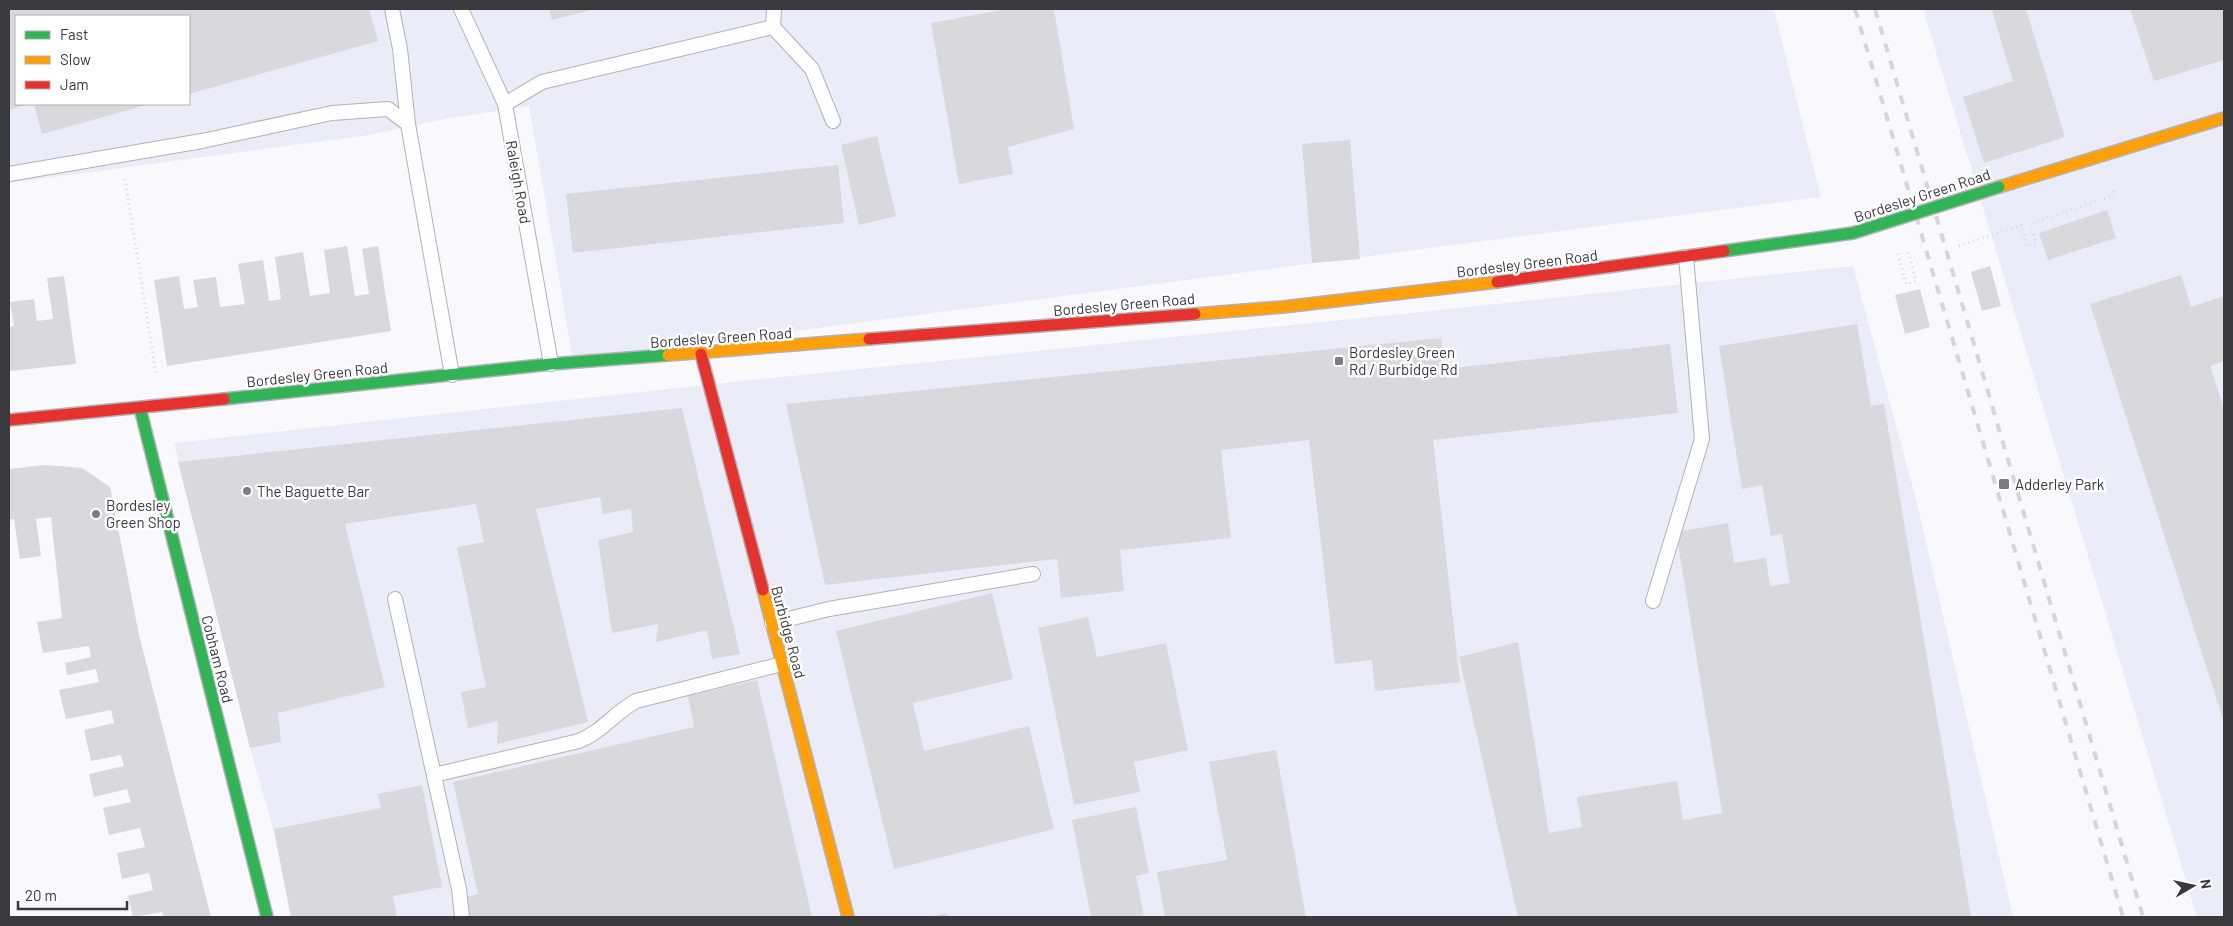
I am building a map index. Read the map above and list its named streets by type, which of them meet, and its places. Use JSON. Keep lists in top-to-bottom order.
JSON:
{
  "streets": {
    "main road": ["Bordesley Green Road", "Burbidge Road", "Cobham Road"],
    "lane": ["Raleigh Road"]
  },
  "crossings": [
    ["Raleigh Road", "Bordesley Green Road"],
    ["Bordesley Green Road", "Burbidge Road"],
    ["Bordesley Green Road", "Cobham Road"]
  ],
  "places": {
    "transit": ["Bordesley Green Rd / Burbidge Rd", "Adderley Park"],
    "other": ["The Baguette Bar", "Bordesley Green Shop"]
  },
  "legend": ["Fast", "Slow", "Jam"],
  "scale_bar": "20 m",
  "north": "right"
}
